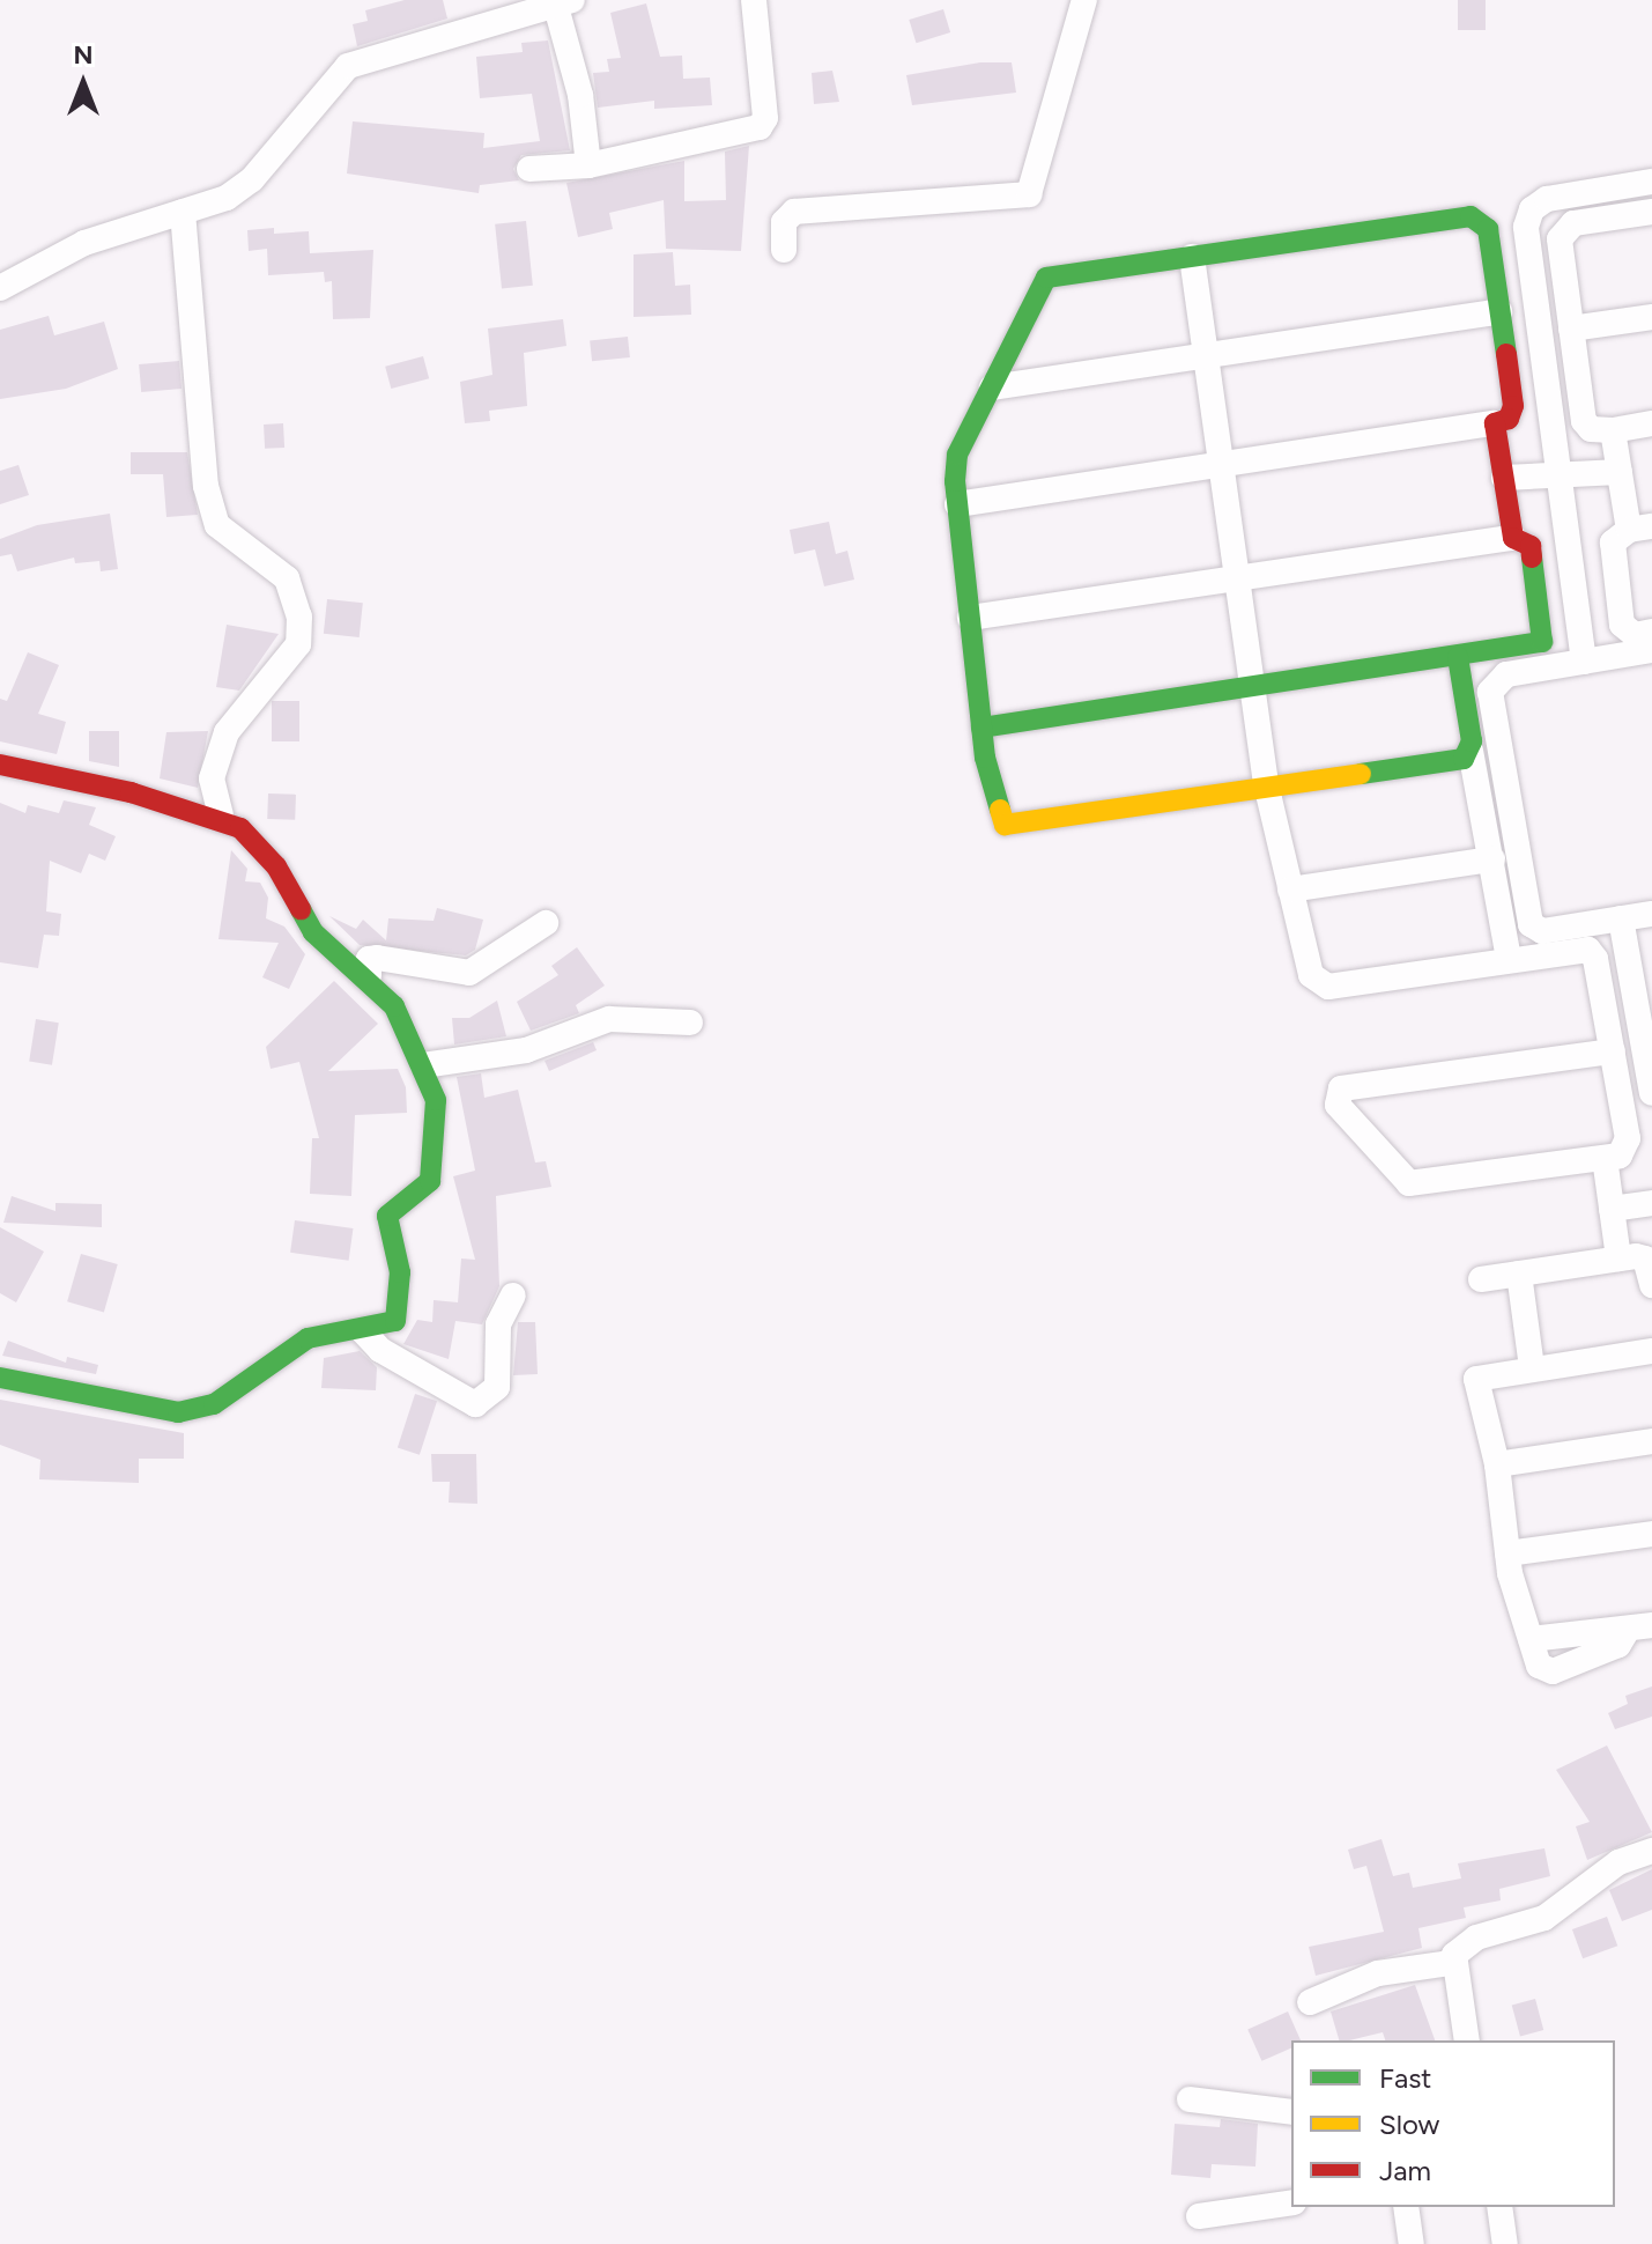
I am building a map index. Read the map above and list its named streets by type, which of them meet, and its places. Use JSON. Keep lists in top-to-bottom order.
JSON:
{
  "legend": ["Fast", "Slow", "Jam"],
  "north": "top"
}
